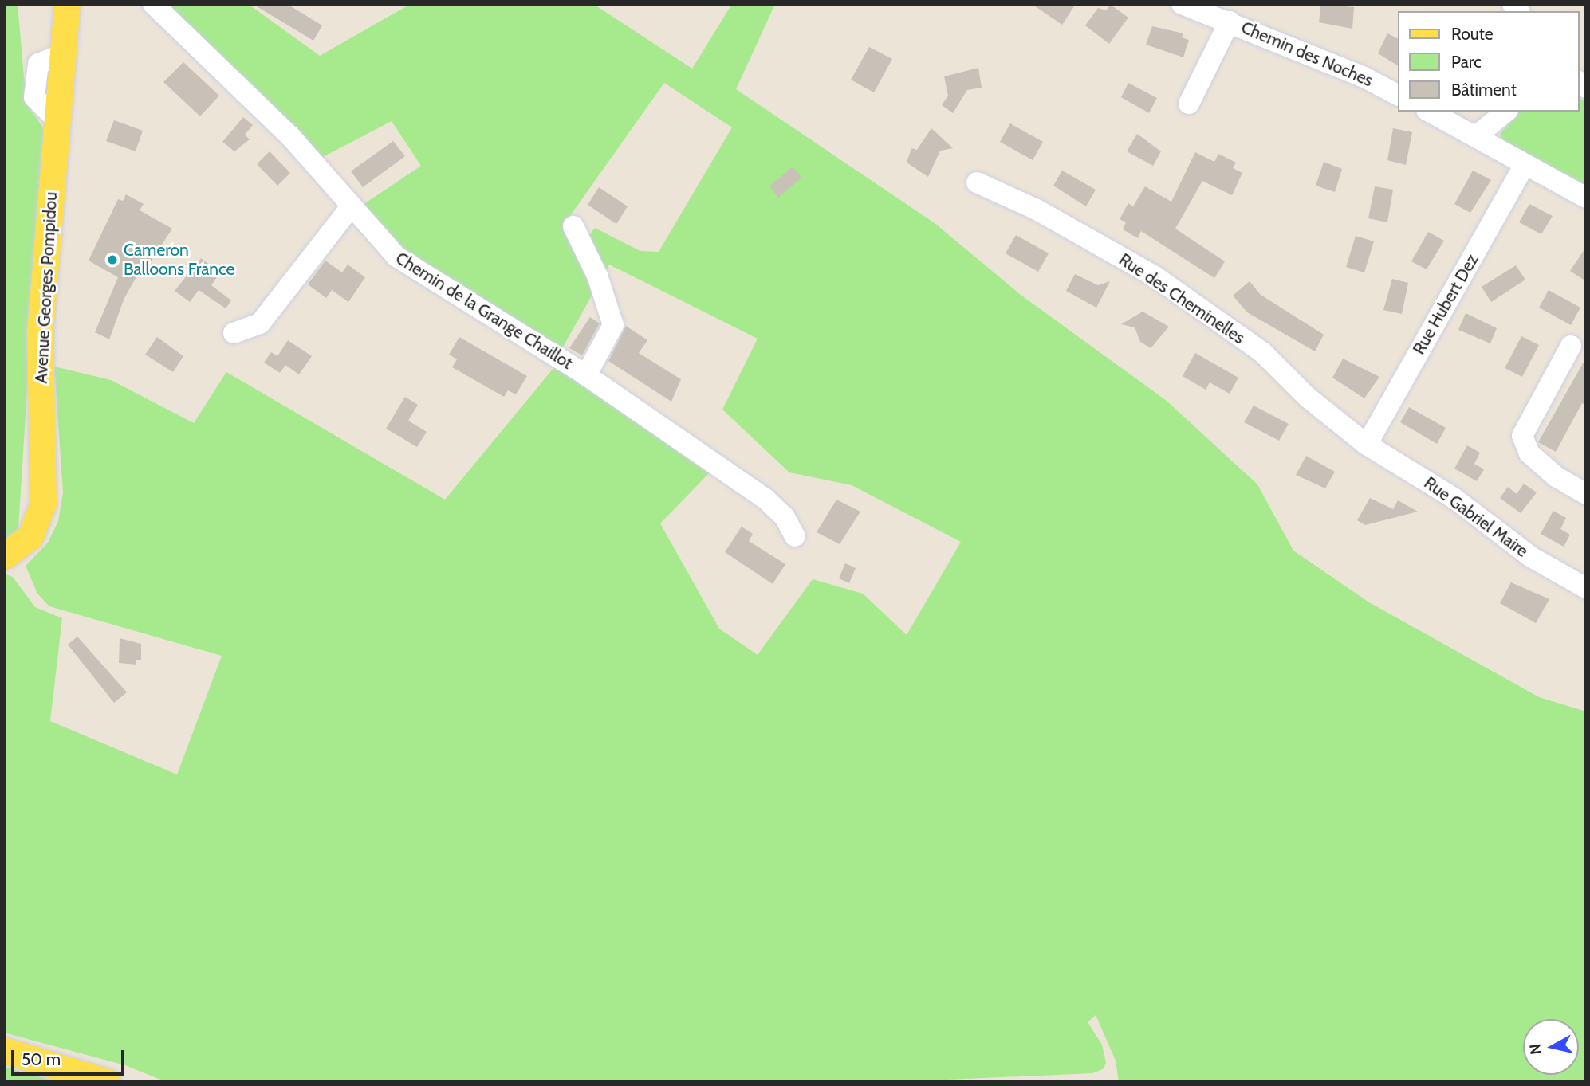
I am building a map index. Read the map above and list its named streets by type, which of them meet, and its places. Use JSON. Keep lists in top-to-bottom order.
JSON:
{
  "streets": {
    "main road": ["Avenue Georges Pompidou"],
    "street": [
      "Chemin des Noches",
      "Rue des Cheminelles",
      "Rue Hubert Dez",
      "Chemin de la Grange Chaillot",
      "Rue Gabriel Maire"
    ]
  },
  "crossings": [
    ["Rue des Cheminelles", "Rue Hubert Dez"],
    ["Rue des Cheminelles", "Rue Gabriel Maire"],
    ["Rue Hubert Dez", "Rue Gabriel Maire"]
  ],
  "places": ["Cameron Balloons France"],
  "legend": ["Route", "Parc", "Bâtiment"],
  "scale_bar": "50 m",
  "north": "left"
}
